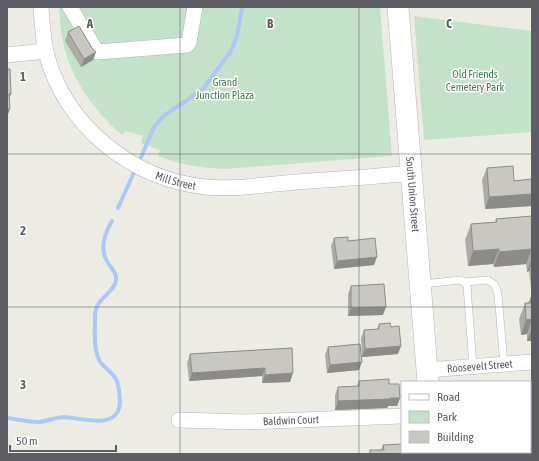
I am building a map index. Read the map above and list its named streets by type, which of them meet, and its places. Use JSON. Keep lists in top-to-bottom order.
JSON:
{
  "streets": {
    "street": [
      "Mill Street",
      "South Union Street",
      "Roosevelt Street",
      "Baldwin Court"
    ]
  },
  "crossings": [
    ["Mill Street", "South Union Street"],
    ["South Union Street", "Roosevelt Street"]
  ],
  "parks": ["Old Friends Cemetery Park", "Grand Junction Plaza"],
  "legend": ["Road", "Park", "Building"],
  "scale_bar": "50 m",
  "grid": {
    "columns": ["A", "B", "C"],
    "rows": ["1", "2", "3"]
  }
}
